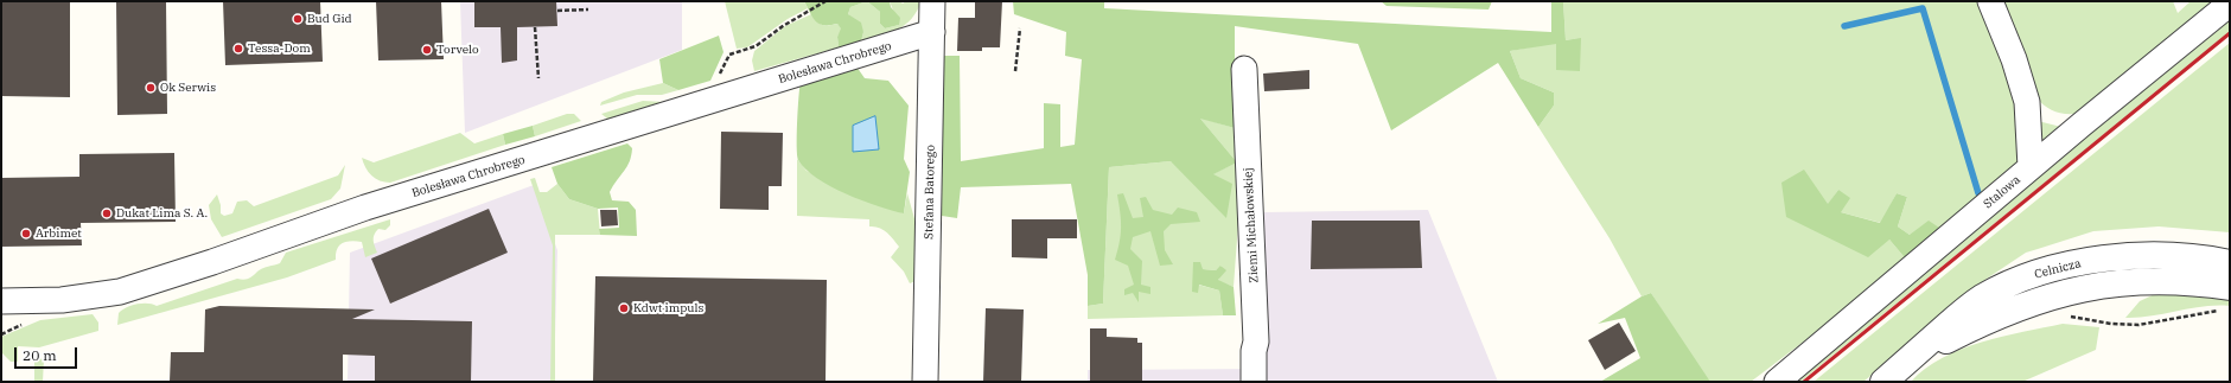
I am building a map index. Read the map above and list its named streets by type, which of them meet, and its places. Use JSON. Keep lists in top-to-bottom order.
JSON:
{
  "streets": {
    "street": [
      "Bolesława Chrobrego",
      "Stefana Batorego",
      "Stalowa",
      "Ziemi Michałowskiej",
      "Celnicza"
    ]
  },
  "crossings": [
    ["Bolesława Chrobrego", "Stefana Batorego"]
  ],
  "places": [
    "Bud Gid",
    "Tessa-Dom",
    "Torvelo",
    "Ok Serwis",
    "Dukat Lima S. A.",
    "Arbimet",
    "Kdwt impuls"
  ],
  "scale_bar": "20 m"
}
